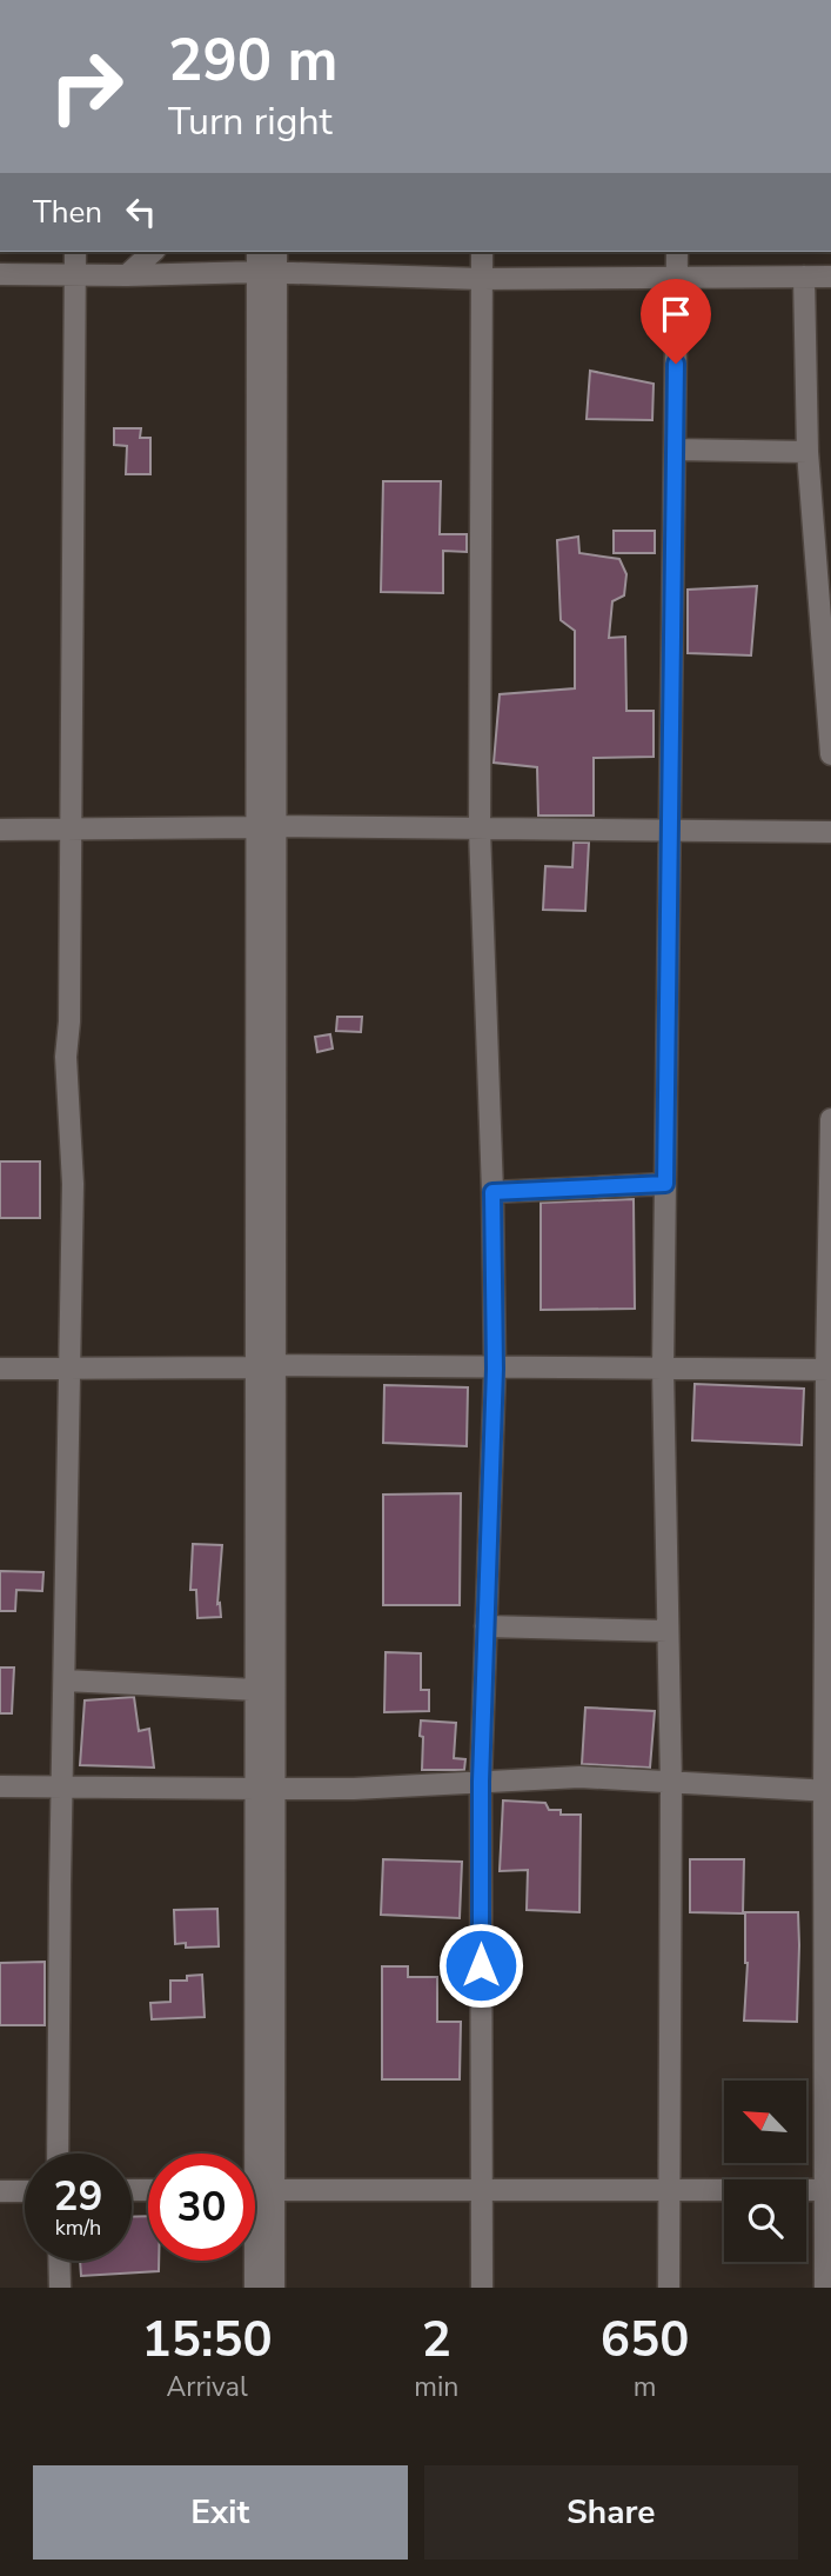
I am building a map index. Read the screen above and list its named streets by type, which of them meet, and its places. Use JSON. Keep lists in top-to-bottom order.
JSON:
{
  "north": "top left",
  "page": {
    "turn": ["290 m", "Turn right"],
    "then": "Then",
    "speed": "29 km/h",
    "limit": "30",
    "eta": [
      "15:50",
      "Arrival",
      "2",
      "min",
      "650",
      "m"
    ],
    "buttons": ["Exit", "Share"]
  }
}
